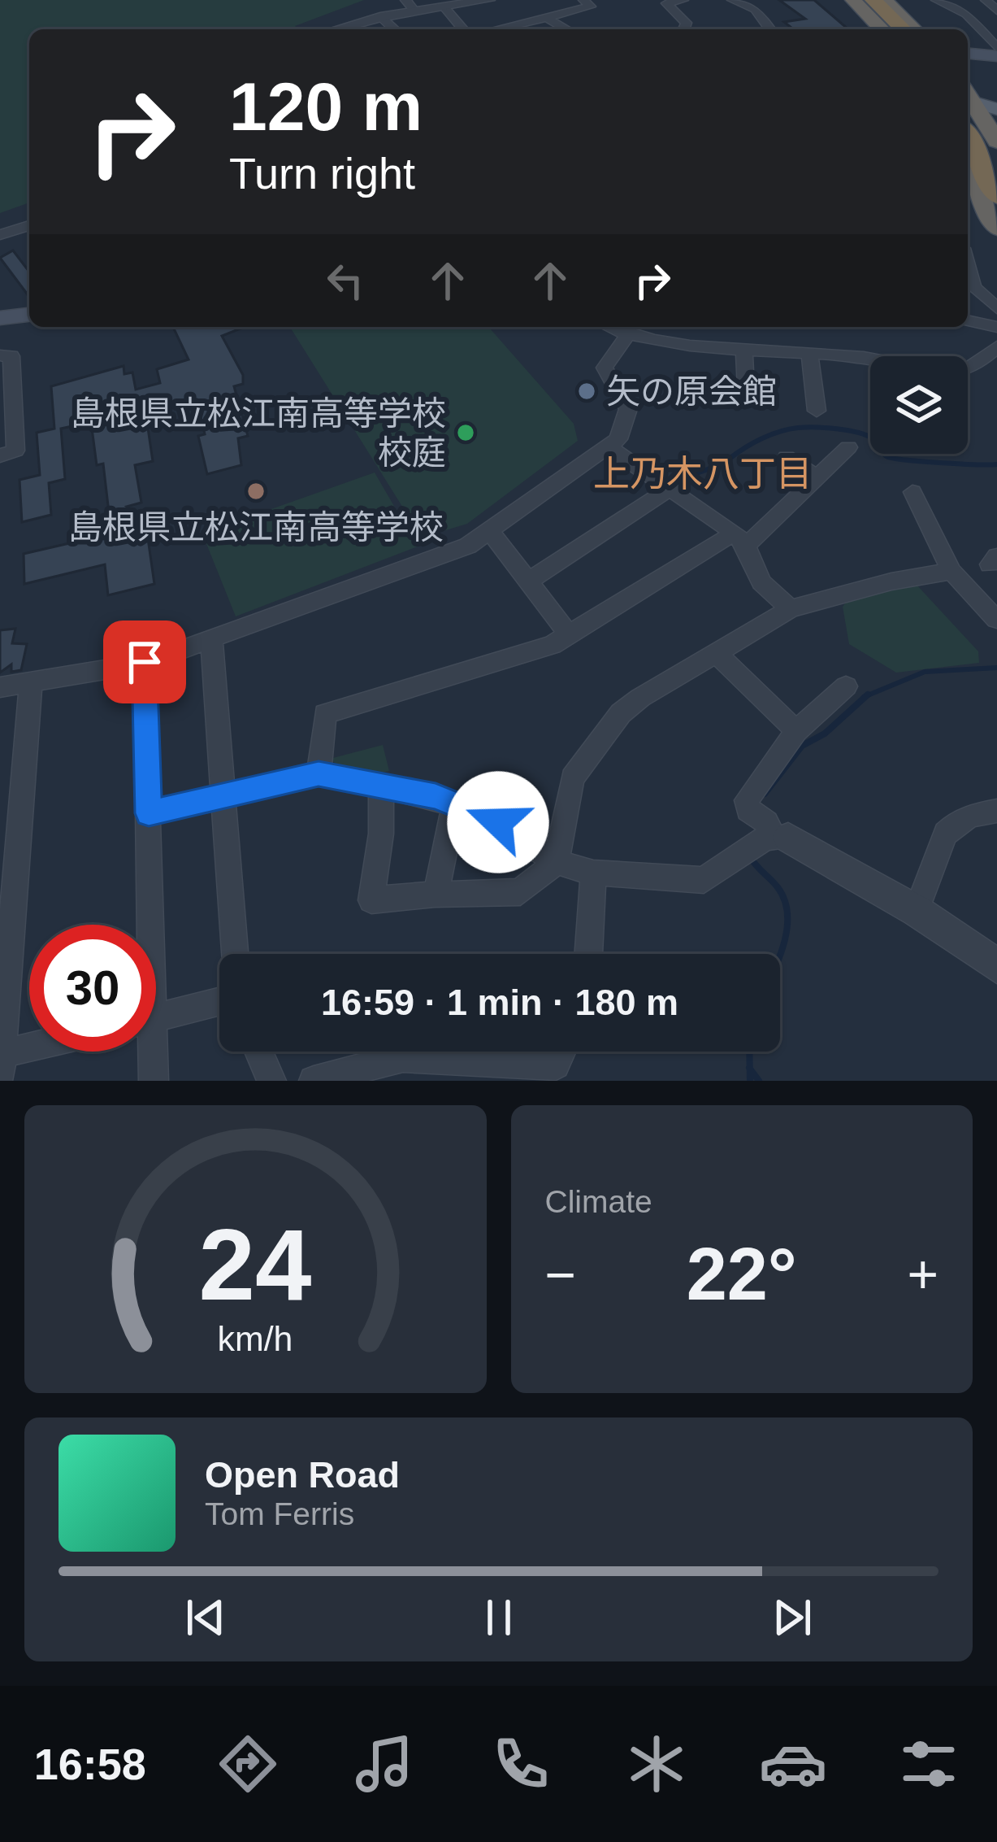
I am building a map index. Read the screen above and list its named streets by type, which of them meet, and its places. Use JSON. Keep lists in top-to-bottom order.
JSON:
{
  "districts": ["上乃木八丁目"],
  "places": ["矢の原会館", "島根県立松江南高等学校 校庭", "島根県立松江南高等学校"],
  "page": {
    "turn": ["120 m", "Turn right"],
    "limit": "30",
    "trip": "16:59 · 1 min · 180 m",
    "tile": "Climate",
    "heat": ["−", "22°", "+"],
    "song": ["Open Road", "Tom Ferris"],
    "tabs": "16:58",
    "gauge": ["24", "km/h"]
  }
}
